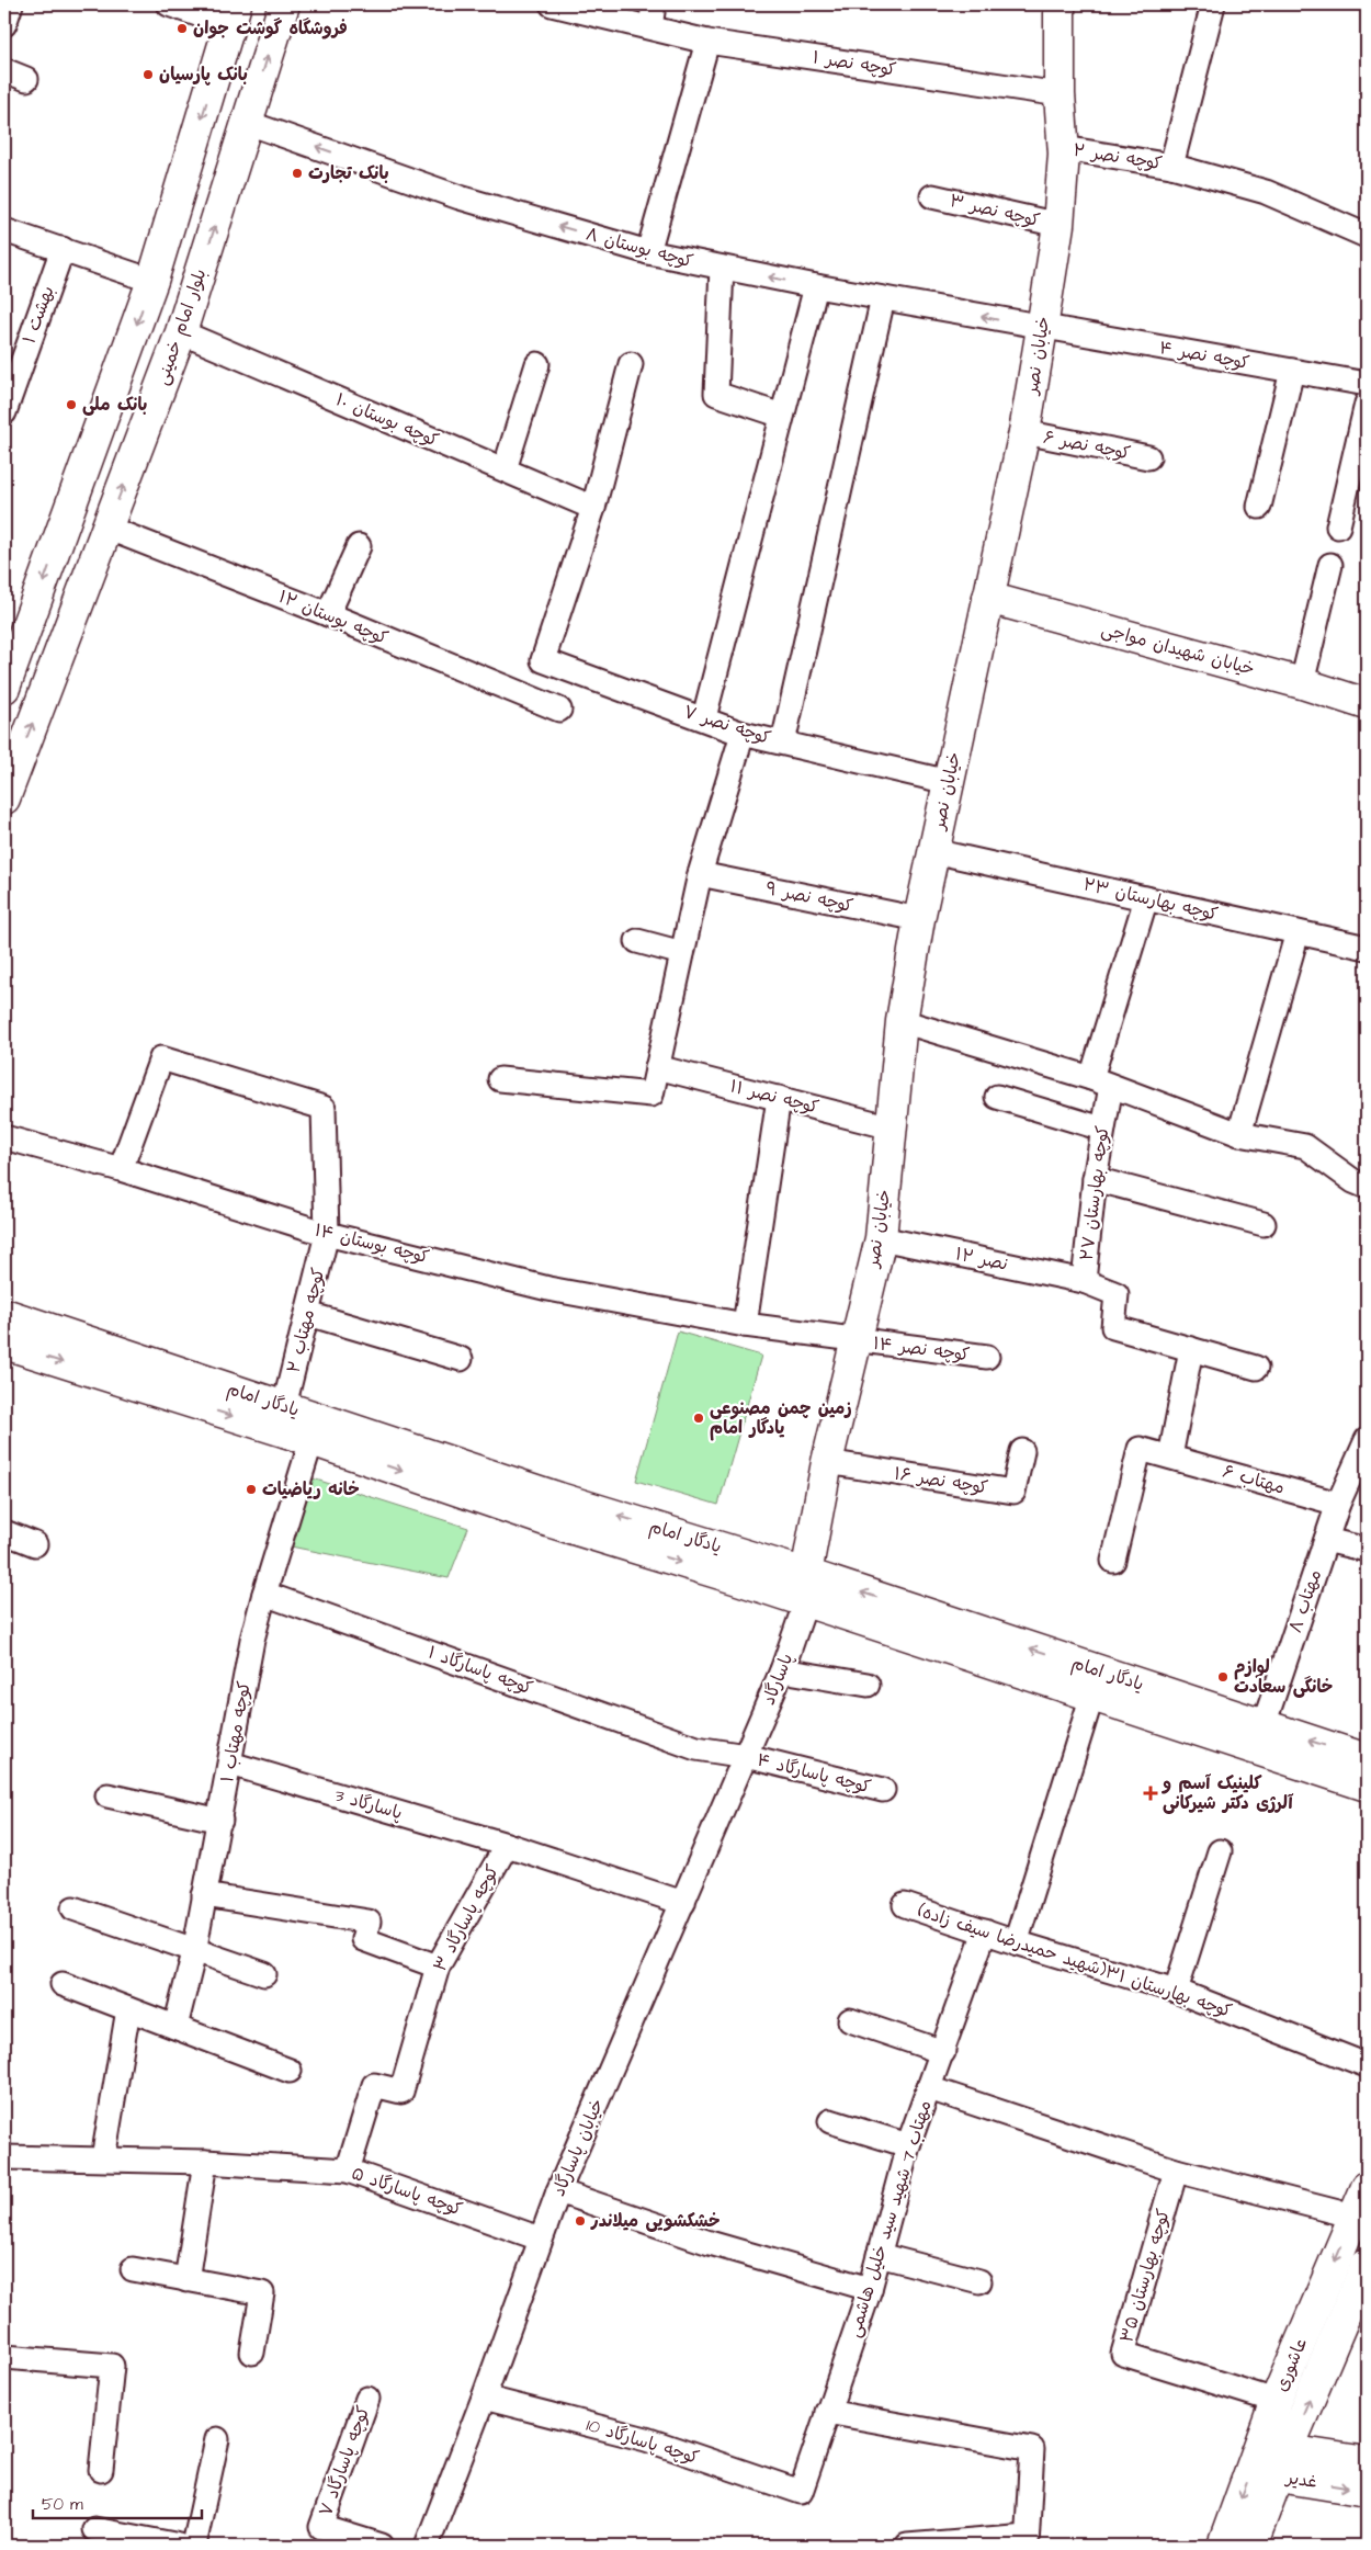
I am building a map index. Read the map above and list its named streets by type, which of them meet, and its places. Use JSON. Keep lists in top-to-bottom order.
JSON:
{
  "streets": {
    "street": [
      "کوچه نصر ۱",
      "کوچه نصر ۲",
      "کوچه نصر ۳",
      "کوچه بوستان ۸",
      "بهشت ۱",
      "بلوار امام خمینی",
      "خیابان نصر",
      "کوچه نصر ۴",
      "کوچه بوستان ۱۰",
      "کوچه نصر ۶",
      "کوچه بوستان ۱۲",
      "خیابان شهیدان مواجی",
      "کوچه نصر ۷",
      "کوچه نصر ۹",
      "کوچه بهارستان ۲۳",
      "کوچه نصر ۱۱",
      "کوچه بهارستان ۲۷",
      "کوچه بوستان ۱۴",
      "نصر ۱۲",
      "کوچه مهتاب ۲",
      "کوچه نصر ۱۴",
      "یادگار امام",
      "مهتاب ۶",
      "کوچه نصر ۱۶",
      "مهتاب ۸",
      "کوچه پاسارگاد ۱",
      "پاسارگاد",
      "کوچه مهتاب ۱",
      "کوچه پاسارگاد ۴",
      "پاسارگاد 3",
      "کوچه پاسارگاد ۳",
      "کوچه بهارستان ۳۱(شهید حمیدرضا سیف زاده)",
      "خیابان پاسارگاد",
      "کوچه پاسارگاد ۵",
      "مهتاب 7 شهید سید خلیل هاشمی",
      "کوچه بهارستان ۳۵",
      "عاشوری",
      "کوچه پاسارگاد 10",
      "کوچه پاسارگاد ۷",
      "غدیر"
    ]
  },
  "crossings": [
    ["کوچه نصر ۱", "خیابان نصر"],
    ["کوچه نصر ۲", "خیابان نصر"],
    ["کوچه نصر ۳", "خیابان نصر"],
    ["کوچه بوستان ۸", "بلوار امام خمینی"],
    ["کوچه بوستان ۸", "خیابان نصر"],
    ["کوچه بوستان ۸", "کوچه نصر ۴"],
    ["بلوار امام خمینی", "کوچه بوستان ۱۰"],
    ["بلوار امام خمینی", "کوچه بوستان ۱۲"],
    ["خیابان نصر", "کوچه نصر ۴"],
    ["خیابان نصر", "کوچه نصر ۶"],
    ["خیابان نصر", "خیابان شهیدان مواجی"],
    ["خیابان نصر", "کوچه نصر ۷"],
    ["خیابان نصر", "کوچه نصر ۹"],
    ["خیابان نصر", "کوچه بهارستان ۲۳"],
    ["خیابان نصر", "کوچه نصر ۱۱"],
    ["خیابان نصر", "کوچه بوستان ۱۴"],
    ["خیابان نصر", "نصر ۱۲"],
    ["خیابان نصر", "کوچه نصر ۱۴"],
    ["خیابان نصر", "یادگار امام"],
    ["خیابان نصر", "کوچه نصر ۱۶"],
    ["خیابان نصر", "پاسارگاد"],
    ["کوچه بوستان ۱۰", "کوچه نصر ۷"],
    ["کوچه بهارستان ۲۳", "کوچه بهارستان ۲۷"],
    ["کوچه بهارستان ۲۷", "نصر ۱۲"],
    ["کوچه بوستان ۱۴", "کوچه مهتاب ۲"],
    ["کوچه بوستان ۱۴", "کوچه نصر ۱۴"],
    ["کوچه مهتاب ۲", "یادگار امام"],
    ["یادگار امام", "مهتاب ۸"],
    ["یادگار امام", "پاسارگاد"],
    ["یادگار امام", "کوچه مهتاب ۱"],
    ["مهتاب ۶", "مهتاب ۸"],
    ["کوچه پاسارگاد ۱", "پاسارگاد"],
    ["کوچه پاسارگاد ۱", "کوچه مهتاب ۱"],
    ["کوچه پاسارگاد ۱", "کوچه پاسارگاد ۴"],
    ["کوچه پاسارگاد ۱", "خیابان پاسارگاد"],
    ["پاسارگاد", "کوچه پاسارگاد ۴"],
    ["پاسارگاد", "خیابان پاسارگاد"],
    ["کوچه مهتاب ۱", "پاسارگاد 3"],
    ["کوچه پاسارگاد ۴", "خیابان پاسارگاد"],
    ["پاسارگاد 3", "کوچه پاسارگاد ۳"],
    ["کوچه پاسارگاد ۳", "خیابان پاسارگاد"],
    ["کوچه پاسارگاد ۳", "کوچه پاسارگاد ۵"],
    ["کوچه بهارستان ۳۱(شهید حمیدرضا سیف زاده)", "مهتاب 7 شهید سید خلیل هاشمی"],
    ["خیابان پاسارگاد", "کوچه پاسارگاد ۵"],
    ["خیابان پاسارگاد", "کوچه پاسارگاد 10"],
    ["مهتاب 7 شهید سید خلیل هاشمی", "کوچه پاسارگاد 10"],
    ["کوچه بهارستان ۳۵", "عاشوری"],
    ["عاشوری", "غدیر"]
  ],
  "one_way": ["کوچه بوستان ۸"],
  "places": {
    "other": [
      "فروشگاه گوشت جوان",
      "بانک پارسیان",
      "بانک تجارت",
      "بانک ملی",
      "زمین چمن مصنوعی یادگار امام",
      "خانه ریاضیات",
      "لوازم خانگی سعادت",
      "خشکشویی میلاندر"
    ],
    "health": ["کلینیک آسم و آلرژی دکتر شیرکانی"]
  },
  "scale_bar": "50 m"
}
